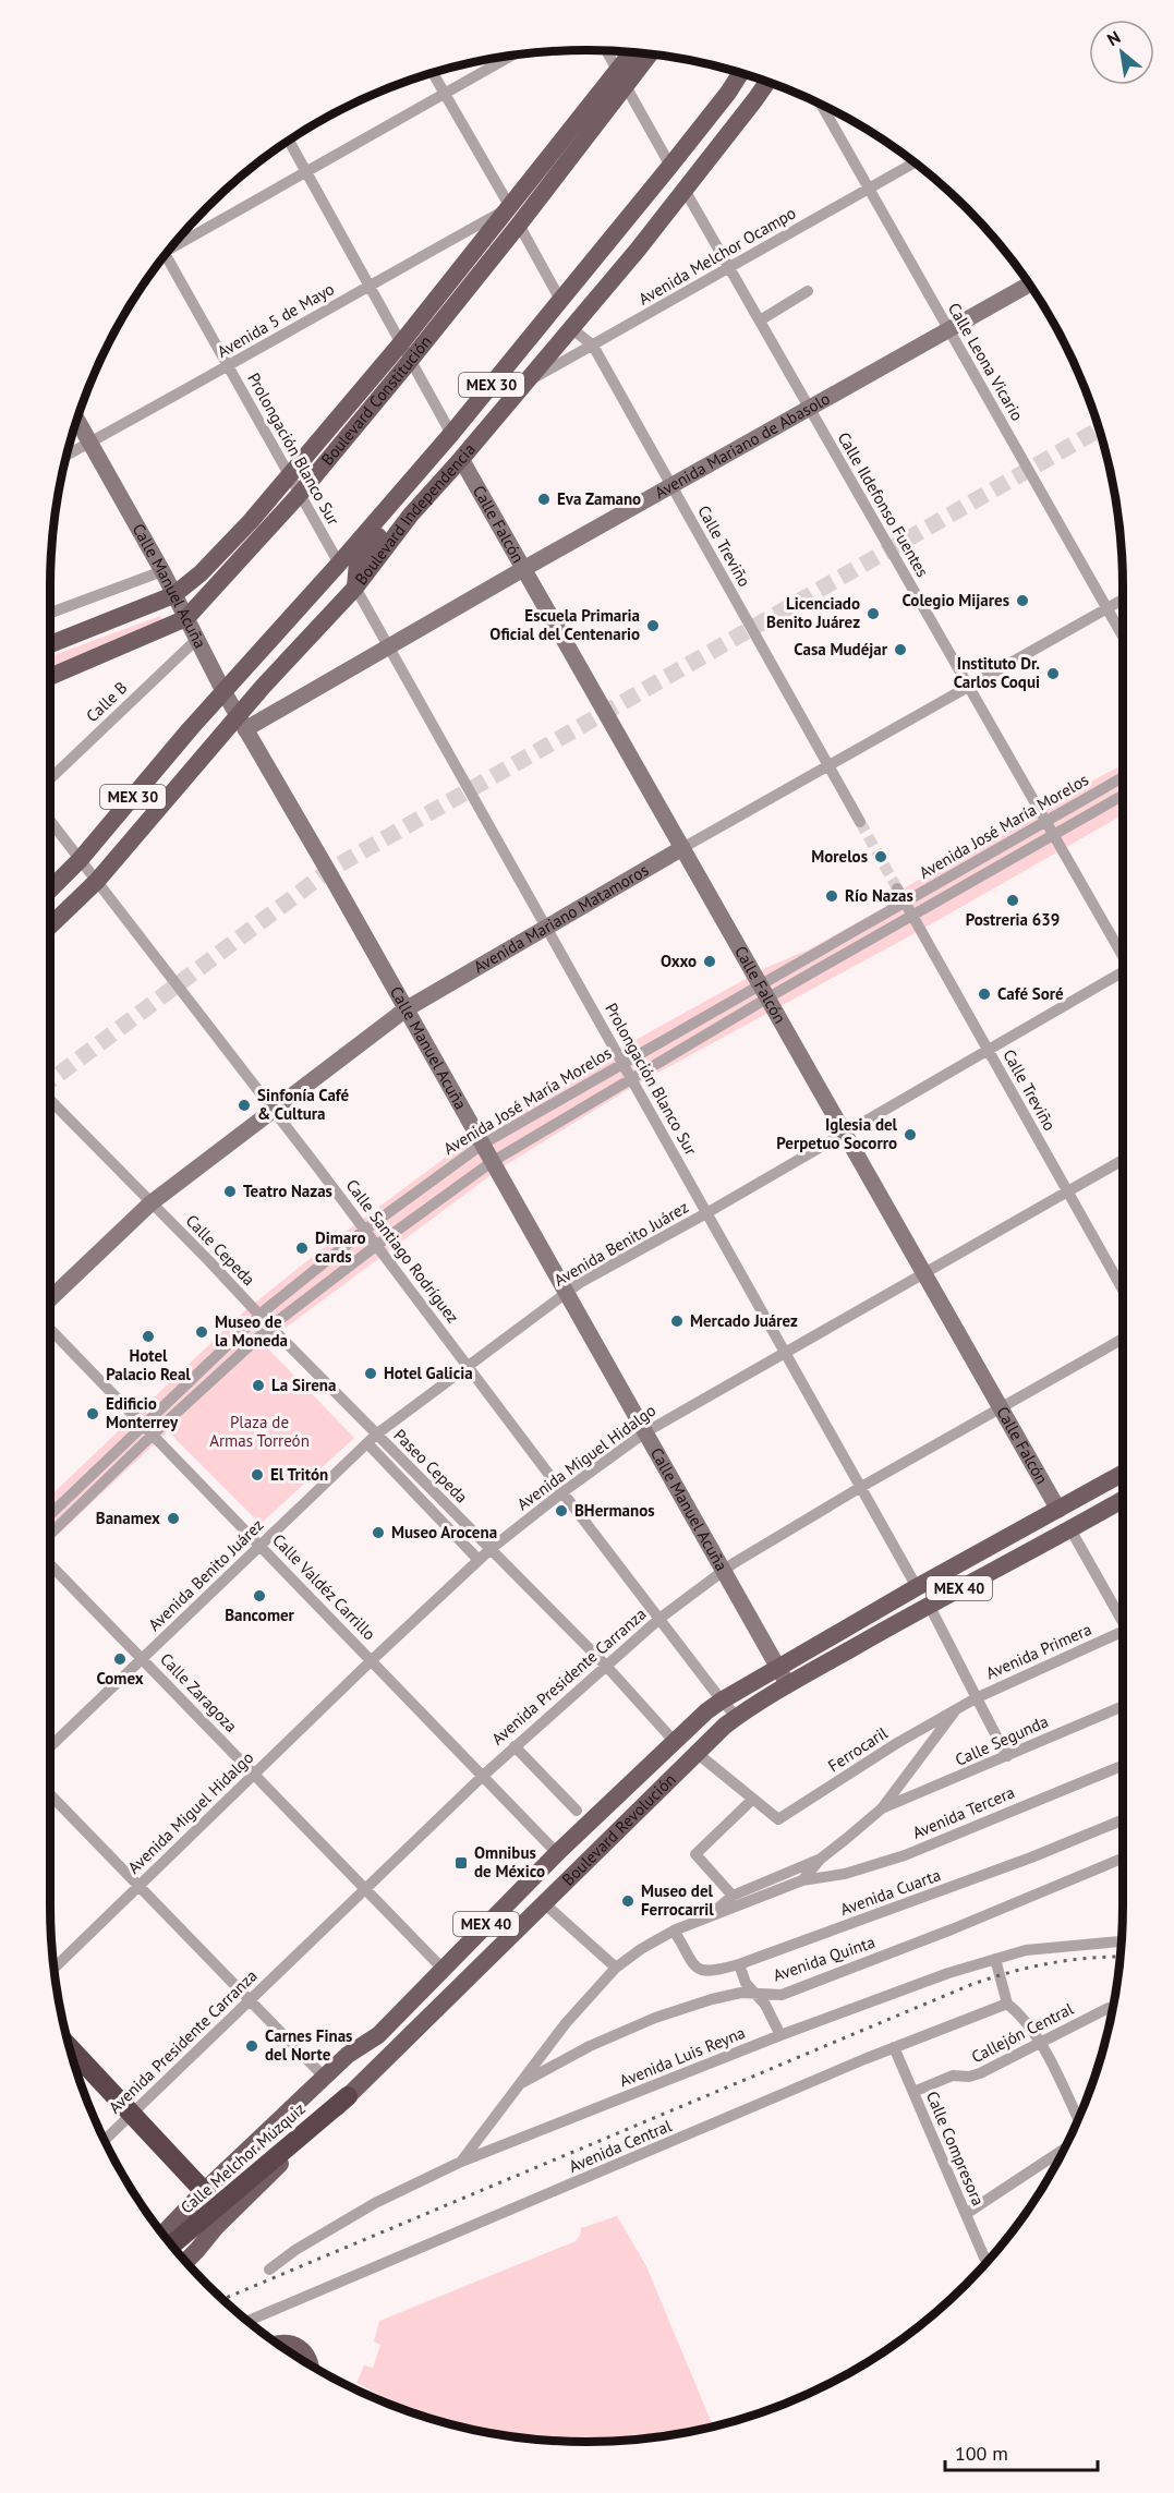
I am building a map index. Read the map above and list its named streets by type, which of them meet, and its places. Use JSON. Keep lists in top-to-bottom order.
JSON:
{
  "streets": {
    "highway": ["MEX 40", "Calle Melchor Múzquiz"],
    "main road": [
      "MEX 30",
      "Boulevard Constitución",
      "Boulevard Independencia",
      "Boulevard Revolución"
    ],
    "street": [
      "Avenida Melchor Ocampo",
      "Avenida 5 de Mayo",
      "Calle Leona Vicario",
      "Avenida Mariano de Abasolo",
      "Prolongación Blanco Sur",
      "Calle Ildefonso Fuentes",
      "Calle Falcón",
      "Calle Treviño",
      "Calle Manuel Acuña",
      "Calle B",
      "Avenida José María Morelos",
      "Avenida Mariano Matamoros",
      "Avenida Benito Juárez",
      "Calle Cepeda",
      "Calle Santiago Rodríguez",
      "Avenida Miguel Hidalgo",
      "Paseo Cepeda",
      "Calle Valdéz Carrillo",
      "Avenida Primera",
      "Avenida Presidente Carranza",
      "Calle Zaragoza",
      "Calle Segunda",
      "Ferrocaril",
      "Avenida Tercera",
      "Avenida Cuarta",
      "Avenida Quinta",
      "Callejón Central",
      "Avenida Luis Reyna",
      "Avenida Central",
      "Calle Compresora"
    ]
  },
  "crossings": [
    ["Avenida Melchor Ocampo", "Calle Leona Vicario"],
    ["Avenida Melchor Ocampo", "Calle Ildefonso Fuentes"],
    ["Avenida Melchor Ocampo", "Boulevard Independencia"],
    ["Avenida Melchor Ocampo", "Calle Treviño"],
    ["Avenida 5 de Mayo", "Boulevard Constitución"],
    ["Avenida 5 de Mayo", "Prolongación Blanco Sur"],
    ["Avenida 5 de Mayo", "Calle Manuel Acuña"],
    ["Calle Leona Vicario", "Avenida Mariano de Abasolo"],
    ["Calle Leona Vicario", "Avenida Mariano Matamoros"],
    ["Boulevard Constitución", "Prolongación Blanco Sur"],
    ["Boulevard Constitución", "Calle Manuel Acuña"],
    ["Avenida Mariano de Abasolo", "Prolongación Blanco Sur"],
    ["Avenida Mariano de Abasolo", "Calle Ildefonso Fuentes"],
    ["Avenida Mariano de Abasolo", "Boulevard Independencia"],
    ["Avenida Mariano de Abasolo", "Calle Falcón"],
    ["Avenida Mariano de Abasolo", "Calle Treviño"],
    ["Avenida Mariano de Abasolo", "Calle Manuel Acuña"],
    ["Prolongación Blanco Sur", "Boulevard Independencia"],
    ["Prolongación Blanco Sur", "Avenida José María Morelos"],
    ["Prolongación Blanco Sur", "Avenida Mariano Matamoros"],
    ["Prolongación Blanco Sur", "Avenida Benito Juárez"],
    ["Prolongación Blanco Sur", "Avenida Miguel Hidalgo"],
    ["Prolongación Blanco Sur", "MEX 40"],
    ["Prolongación Blanco Sur", "Avenida Presidente Carranza"],
    ["Calle Ildefonso Fuentes", "Boulevard Independencia"],
    ["Calle Ildefonso Fuentes", "Avenida José María Morelos"],
    ["Calle Ildefonso Fuentes", "Avenida Mariano Matamoros"],
    ["Boulevard Independencia", "Calle Falcón"],
    ["Boulevard Independencia", "Calle Treviño"],
    ["Boulevard Independencia", "Calle Manuel Acuña"],
    ["Boulevard Independencia", "Calle Santiago Rodríguez"],
    ["Calle Falcón", "Avenida José María Morelos"],
    ["Calle Falcón", "Avenida Mariano Matamoros"],
    ["Calle Falcón", "Avenida Benito Juárez"],
    ["Calle Falcón", "Avenida Miguel Hidalgo"],
    ["Calle Falcón", "MEX 40"],
    ["Calle Falcón", "Avenida Presidente Carranza"],
    ["Calle Treviño", "Avenida José María Morelos"],
    ["Calle Treviño", "Avenida Mariano Matamoros"],
    ["Calle Treviño", "Avenida Benito Juárez"],
    ["Calle Treviño", "Avenida Miguel Hidalgo"],
    ["Calle Manuel Acuña", "Calle B"],
    ["Calle Manuel Acuña", "Avenida José María Morelos"],
    ["Calle Manuel Acuña", "Avenida Mariano Matamoros"],
    ["Calle Manuel Acuña", "Avenida Benito Juárez"],
    ["Calle Manuel Acuña", "Avenida Miguel Hidalgo"],
    ["Calle Manuel Acuña", "MEX 40"],
    ["Calle Manuel Acuña", "Avenida Presidente Carranza"],
    ["Calle Manuel Acuña", "Boulevard Revolución"],
    ["Avenida José María Morelos", "Calle Cepeda"],
    ["Avenida José María Morelos", "Calle Santiago Rodríguez"],
    ["Avenida José María Morelos", "Calle Valdéz Carrillo"],
    ["Avenida Mariano Matamoros", "Calle Cepeda"],
    ["Avenida Mariano Matamoros", "Calle Santiago Rodríguez"],
    ["Avenida Benito Juárez", "Calle Cepeda"],
    ["Avenida Benito Juárez", "Calle Santiago Rodríguez"],
    ["Avenida Benito Juárez", "Paseo Cepeda"],
    ["Avenida Benito Juárez", "Calle Valdéz Carrillo"],
    ["Avenida Benito Juárez", "Calle Zaragoza"],
    ["Calle Cepeda", "Paseo Cepeda"],
    ["Calle Santiago Rodríguez", "Avenida Miguel Hidalgo"],
    ["Calle Santiago Rodríguez", "MEX 40"],
    ["Calle Santiago Rodríguez", "Avenida Presidente Carranza"],
    ["Calle Santiago Rodríguez", "Boulevard Revolución"],
    ["Avenida Miguel Hidalgo", "Paseo Cepeda"],
    ["Avenida Miguel Hidalgo", "Calle Valdéz Carrillo"],
    ["Avenida Miguel Hidalgo", "Calle Zaragoza"],
    ["Calle Valdéz Carrillo", "MEX 40"],
    ["Calle Valdéz Carrillo", "Avenida Presidente Carranza"],
    ["MEX 40", "Calle Zaragoza"],
    ["Avenida Primera", "Ferrocaril"],
    ["Avenida Presidente Carranza", "Calle Zaragoza"],
    ["Boulevard Revolución", "Calle Melchor Múzquiz"],
    ["Callejón Central", "Calle Compresora"],
    ["Avenida Central", "Calle Compresora"]
  ],
  "parks": ["Plaza de Armas Torreón"],
  "places": {
    "other": [
      "Eva Zamano",
      "Colegio Mijares",
      "Licenciado Benito Juárez",
      "Escuela Primaria Oficial del Centenario",
      "Casa Mudéjar",
      "Instituto Dr. Carlos Coqui",
      "Morelos",
      "Río Nazas",
      "Postreria 639",
      "Oxxo",
      "Café Soré",
      "Sinfonía Café & Cultura",
      "Iglesia del Perpetuo Socorro",
      "Teatro Nazas",
      "Dimaro cards",
      "Mercado Juárez",
      "Museo de la Moneda",
      "Hotel Palacio Real",
      "Hotel Galicia",
      "La Sirena",
      "Edificio Monterrey",
      "El Tritón",
      "BHermanos",
      "Banamex",
      "Museo Arocena",
      "Bancomer",
      "Comex",
      "Museo del Ferrocarril",
      "Carnes Finas del Norte"
    ],
    "transit": ["Omnibus de México"]
  },
  "scale_bar": "100 m",
  "north": "top left"
}
